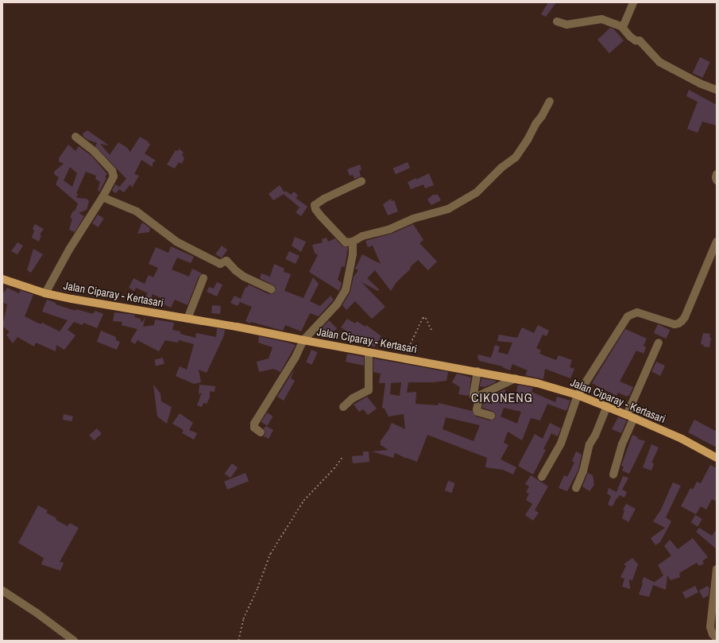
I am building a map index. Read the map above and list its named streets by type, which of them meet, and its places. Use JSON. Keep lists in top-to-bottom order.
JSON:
{
  "streets": {
    "main road": ["Jalan Ciparay - Kertasari"]
  },
  "districts": ["CIKONENG"]
}
